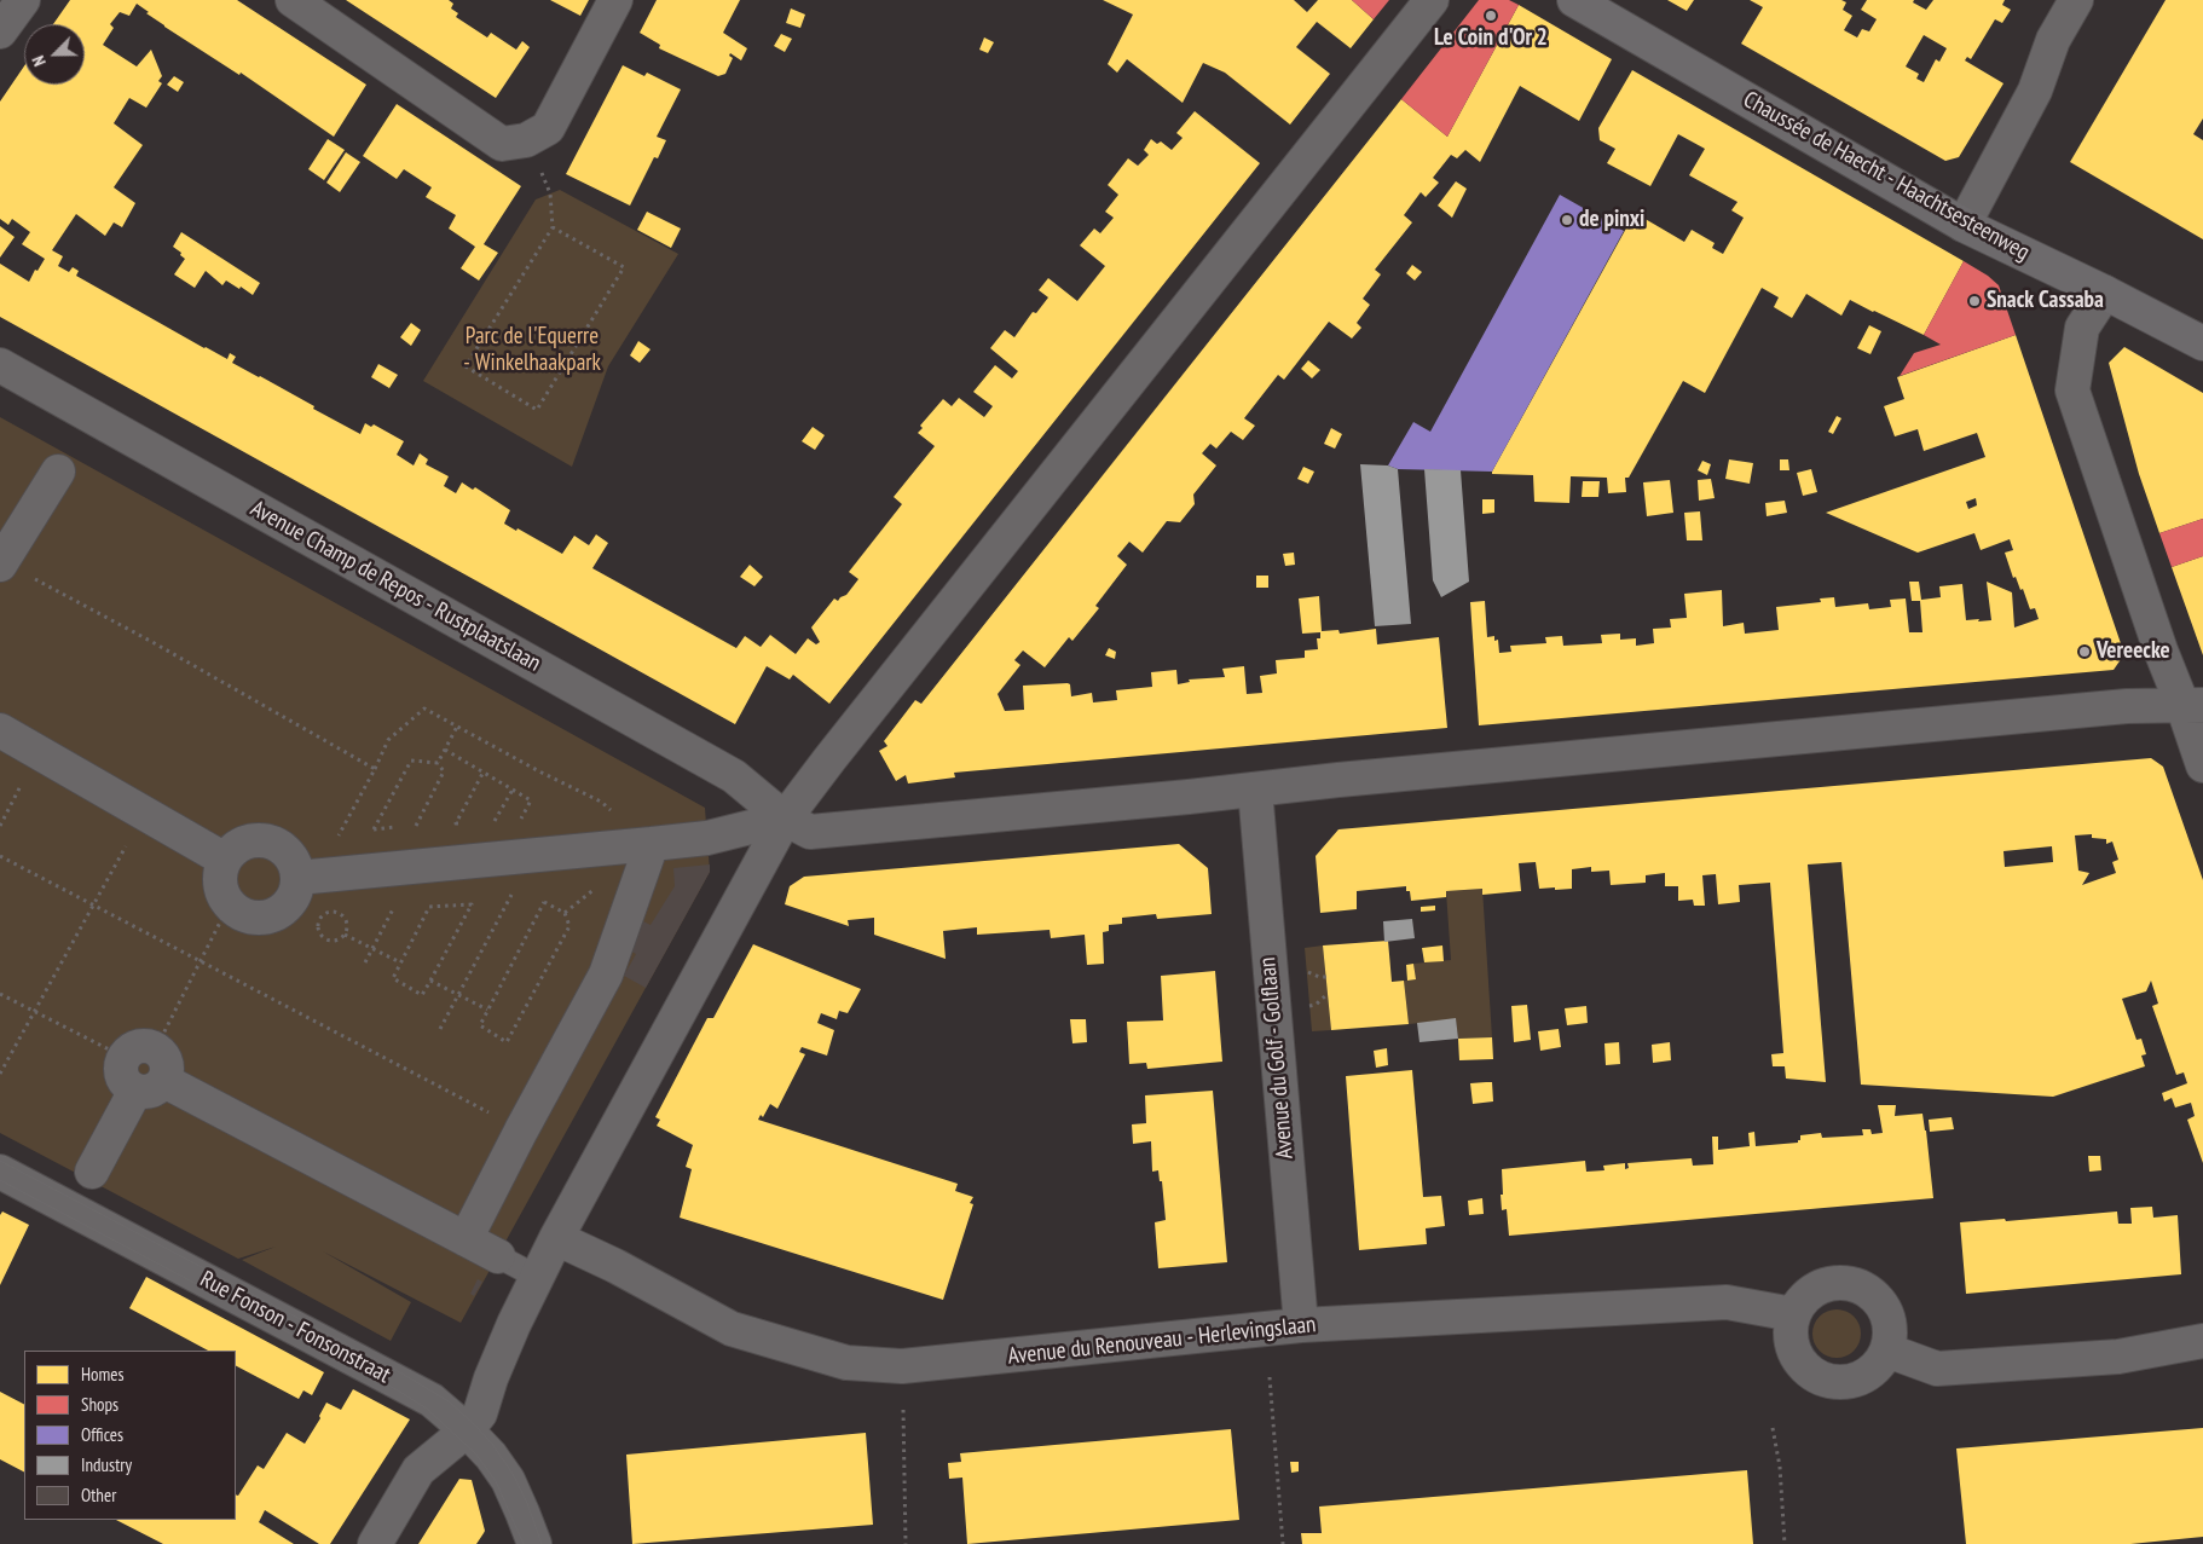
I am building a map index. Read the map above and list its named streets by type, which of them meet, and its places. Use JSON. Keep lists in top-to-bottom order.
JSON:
{
  "streets": {
    "street": [
      "Chaussée de Haecht - Haachtsesteenweg",
      "Avenue Champ de Repos - Rustplaatslaan",
      "Avenue du Golf - Golflaan",
      "Rue Fonson - Fonsonstraat",
      "Avenue du Renouveau - Herlevingslaan"
    ]
  },
  "crossings": [
    ["Avenue Champ de Repos - Rustplaatslaan", "Avenue du Golf - Golflaan"],
    ["Avenue du Golf - Golflaan", "Avenue du Renouveau - Herlevingslaan"]
  ],
  "parks": ["Parc de l'Equerre - Winkelhaakpark"],
  "places": [
    "Le Coin d'Or 2",
    "de pinxi",
    "Snack Cassaba",
    "Vereecke"
  ],
  "legend": [
    "Homes",
    "Shops",
    "Offices",
    "Industry",
    "Other"
  ],
  "north": "bottom left"
}
